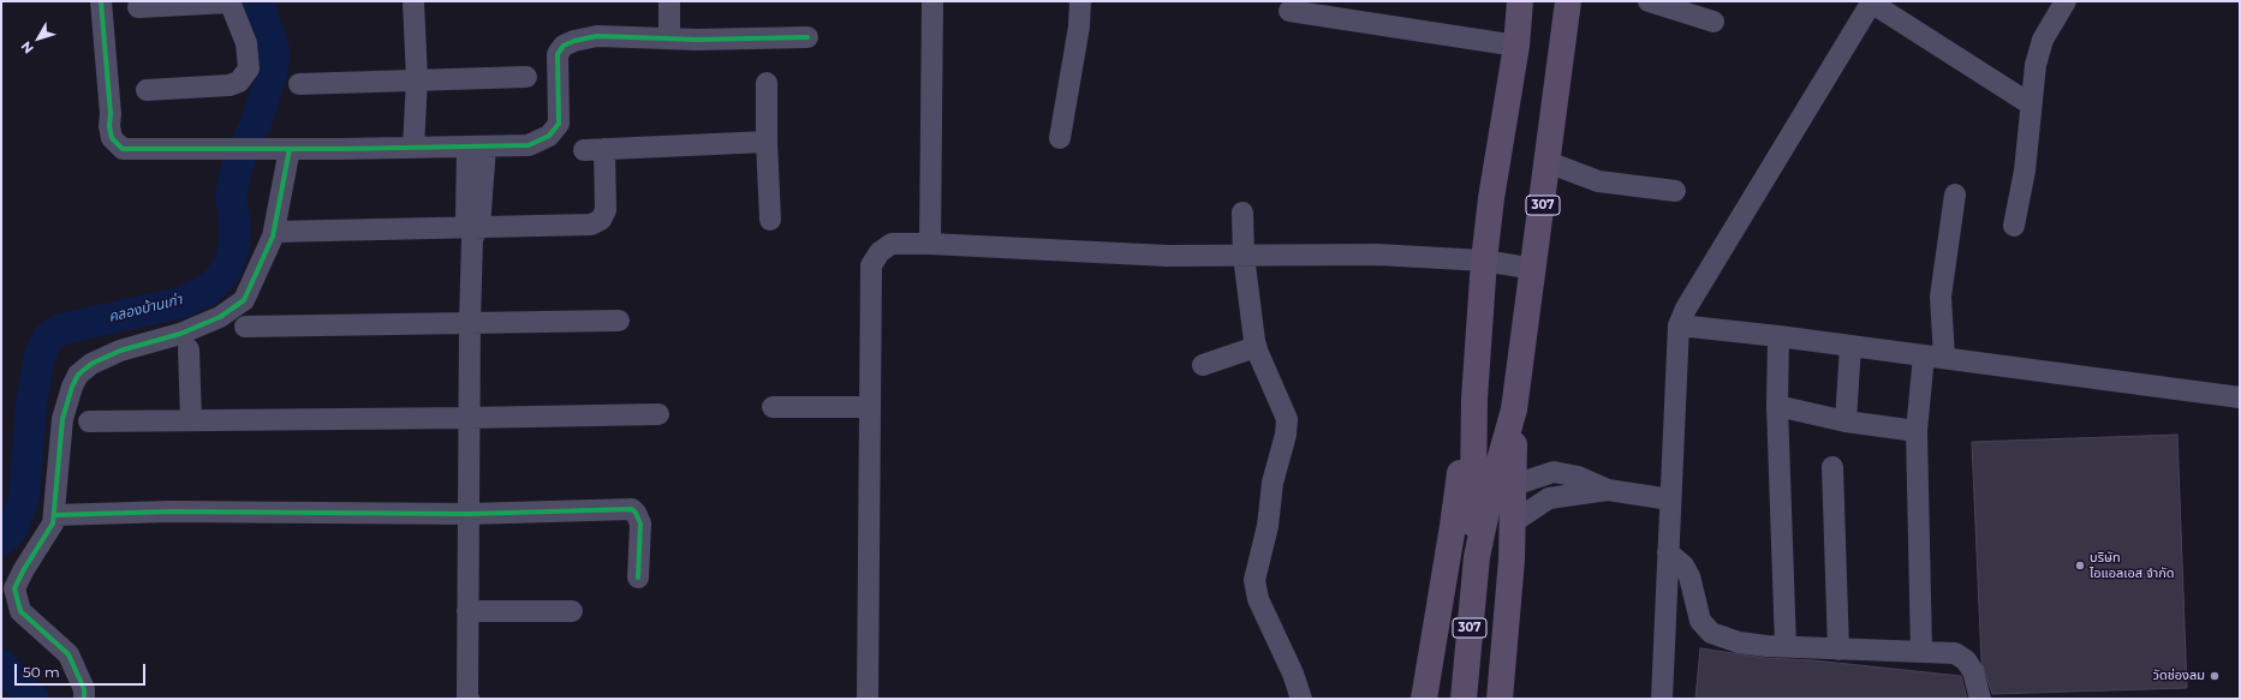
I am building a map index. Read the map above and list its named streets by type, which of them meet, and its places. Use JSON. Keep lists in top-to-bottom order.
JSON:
{
  "streets": {
    "main road": ["307"]
  },
  "water": ["คลองบ้านเก่า"],
  "places": ["บริษัท ไอแอลเอส จำกัด", "วัดช่องลม"],
  "scale_bar": "50 m",
  "north": "bottom left"
}
